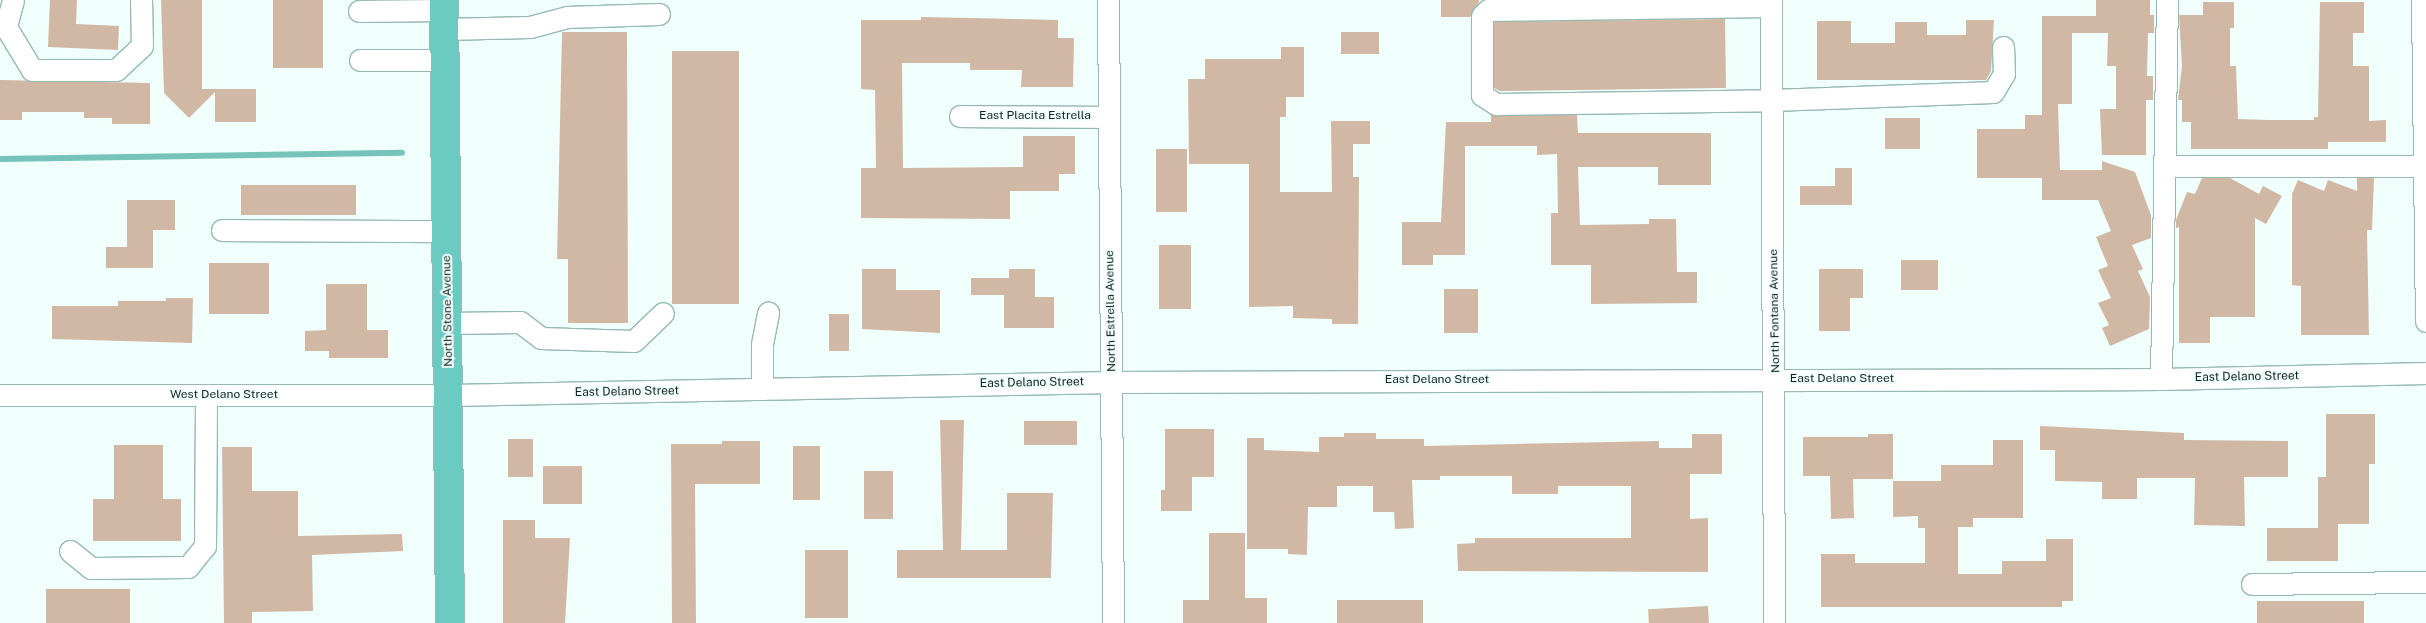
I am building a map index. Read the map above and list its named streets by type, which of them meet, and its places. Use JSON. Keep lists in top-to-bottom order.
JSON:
{
  "streets": {
    "main road": ["North Stone Avenue"],
    "street": [
      "East Placita Estrella",
      "North Estrella Avenue",
      "North Fontana Avenue",
      "East Delano Street",
      "West Delano Street"
    ]
  },
  "crossings": [
    ["East Placita Estrella", "North Estrella Avenue"],
    ["North Stone Avenue", "East Delano Street"],
    ["North Stone Avenue", "West Delano Street"],
    ["North Estrella Avenue", "East Delano Street"],
    ["North Fontana Avenue", "East Delano Street"],
    ["East Delano Street", "West Delano Street"]
  ]
}
